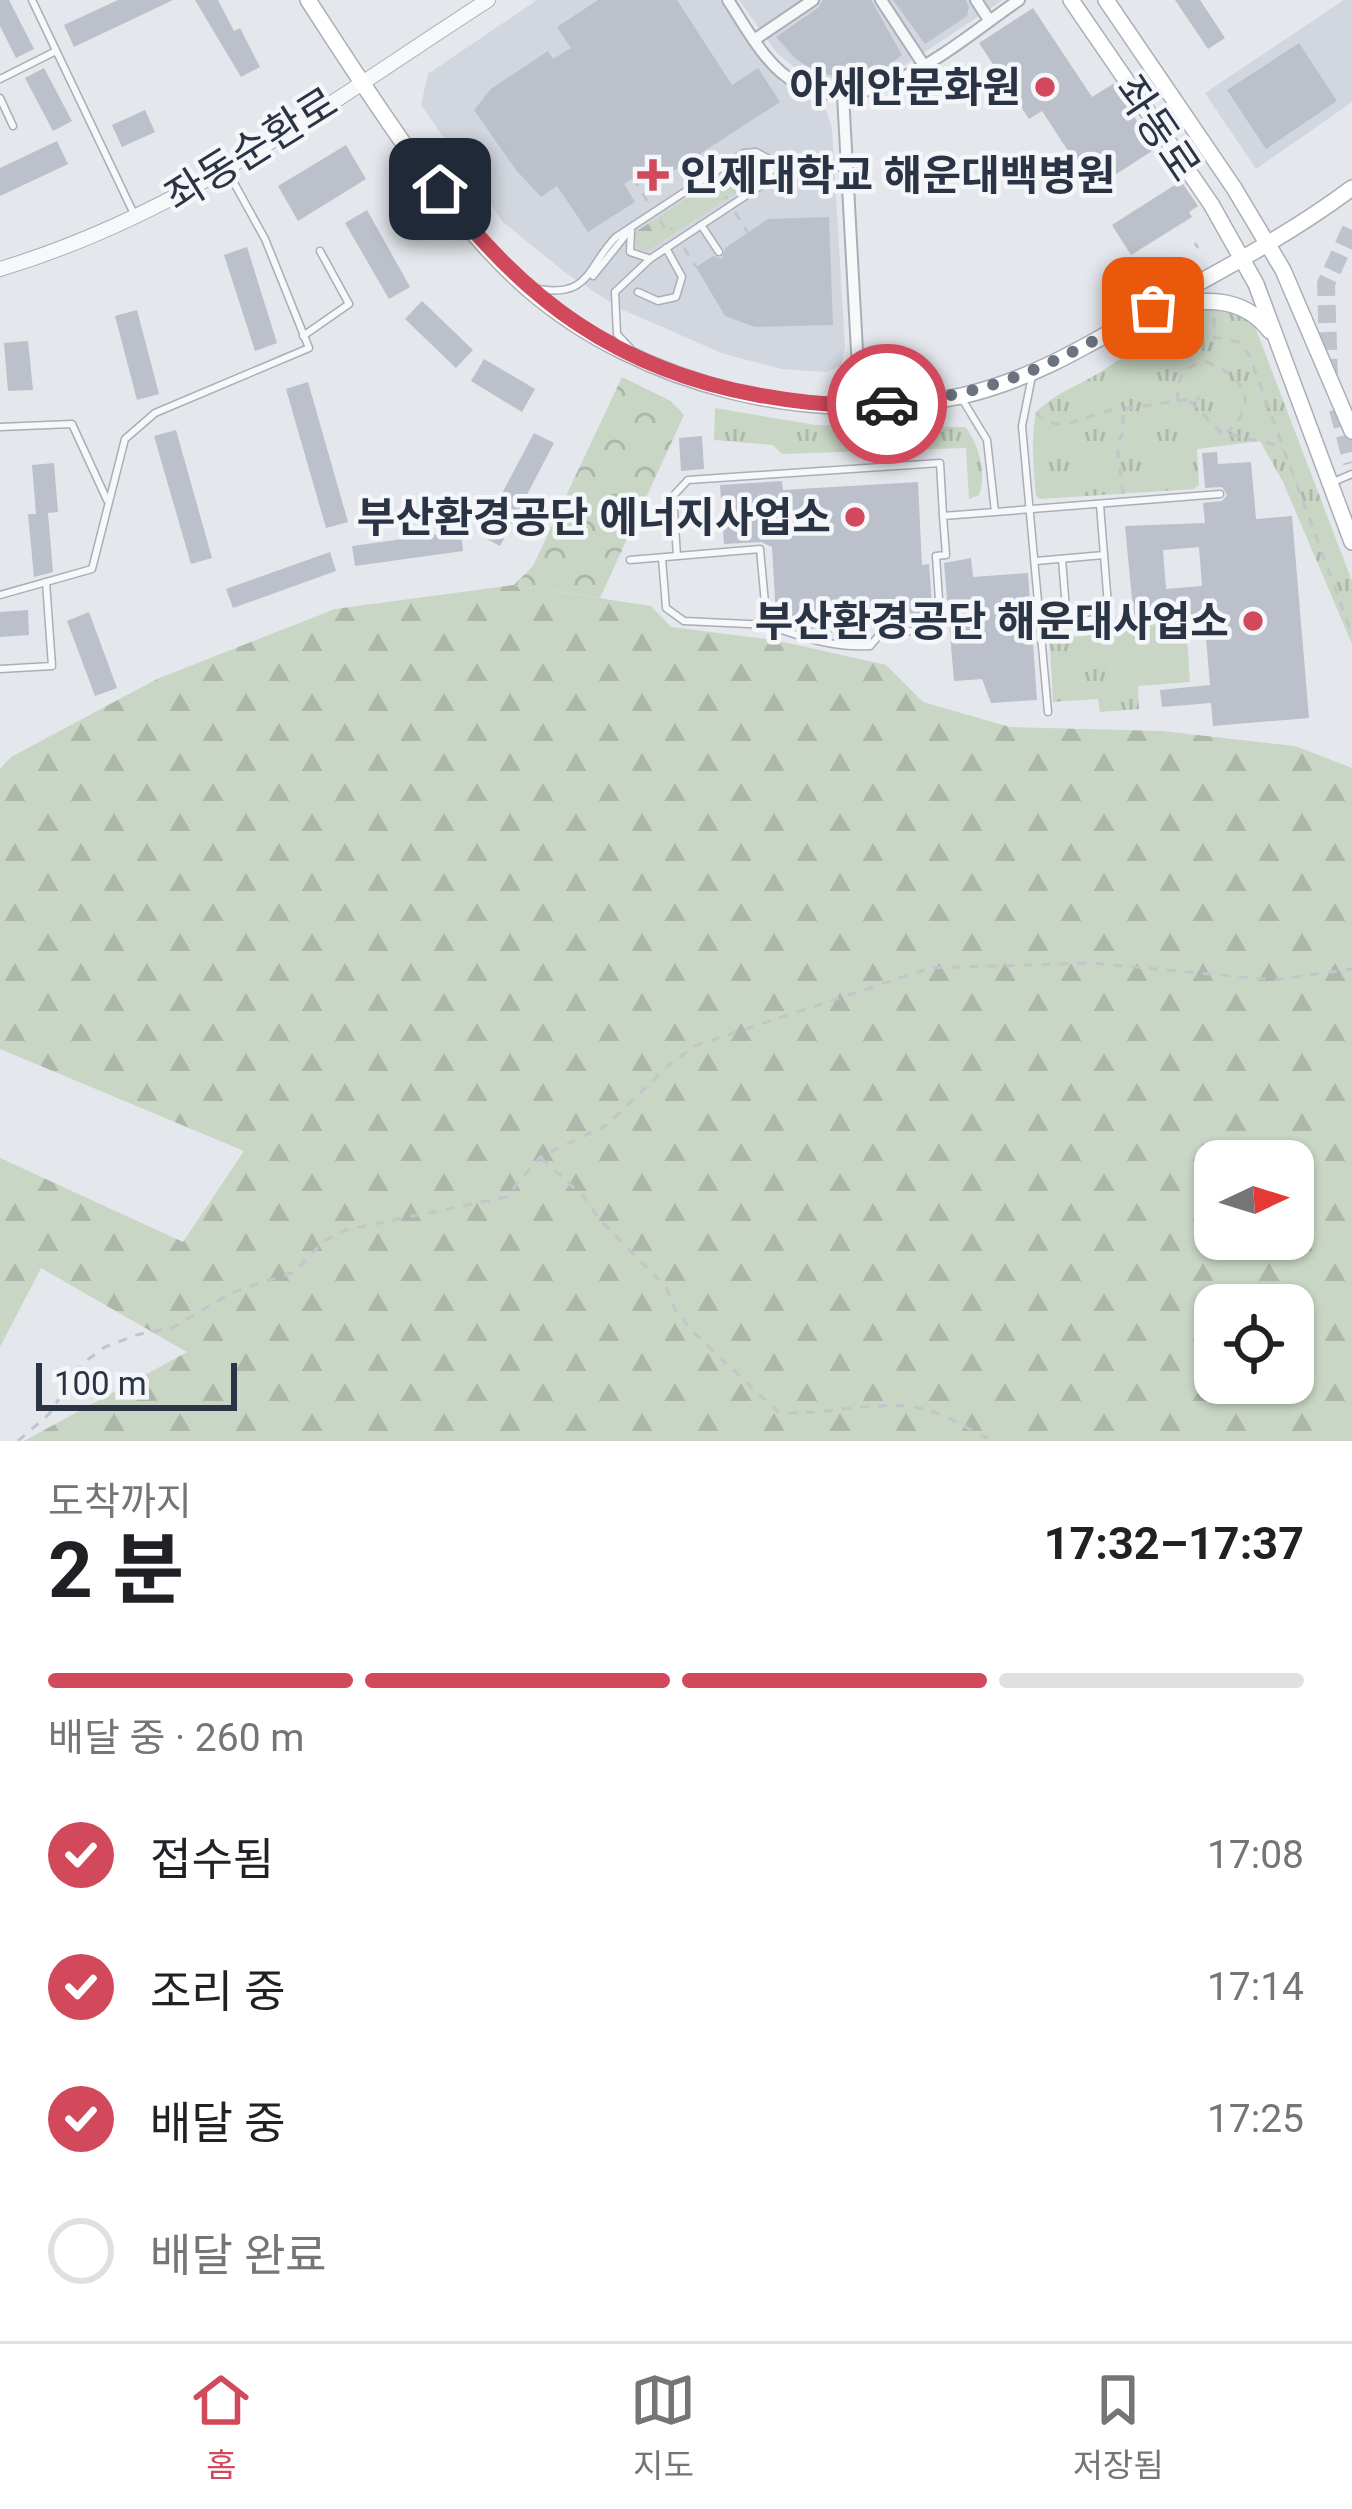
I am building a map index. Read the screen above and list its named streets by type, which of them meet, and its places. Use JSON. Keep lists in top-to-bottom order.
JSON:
{
  "streets": {
    "main road": ["좌동로"],
    "street": ["좌동순환로"]
  },
  "places": {
    "other": ["아세안문화원", "부산환경공단 에너지사업소", "부산환경공단 해운대사업소"],
    "health": ["인제대학교 해운대백병원"]
  },
  "scale_bar": "100 m",
  "north": "right",
  "page": {
    "scale": "100 m",
    "heading": ["2 분", "도착까지", "17:32–17:37"],
    "bar": "배달 중 · 260 m",
    "list": [
      ["접수됨", "17:08"],
      ["조리 중", "17:14"],
      ["배달 중", "17:25"],
      "배달 완료"
    ],
    "tabs": ["홈", "지도", "저장됨"]
  }
}
